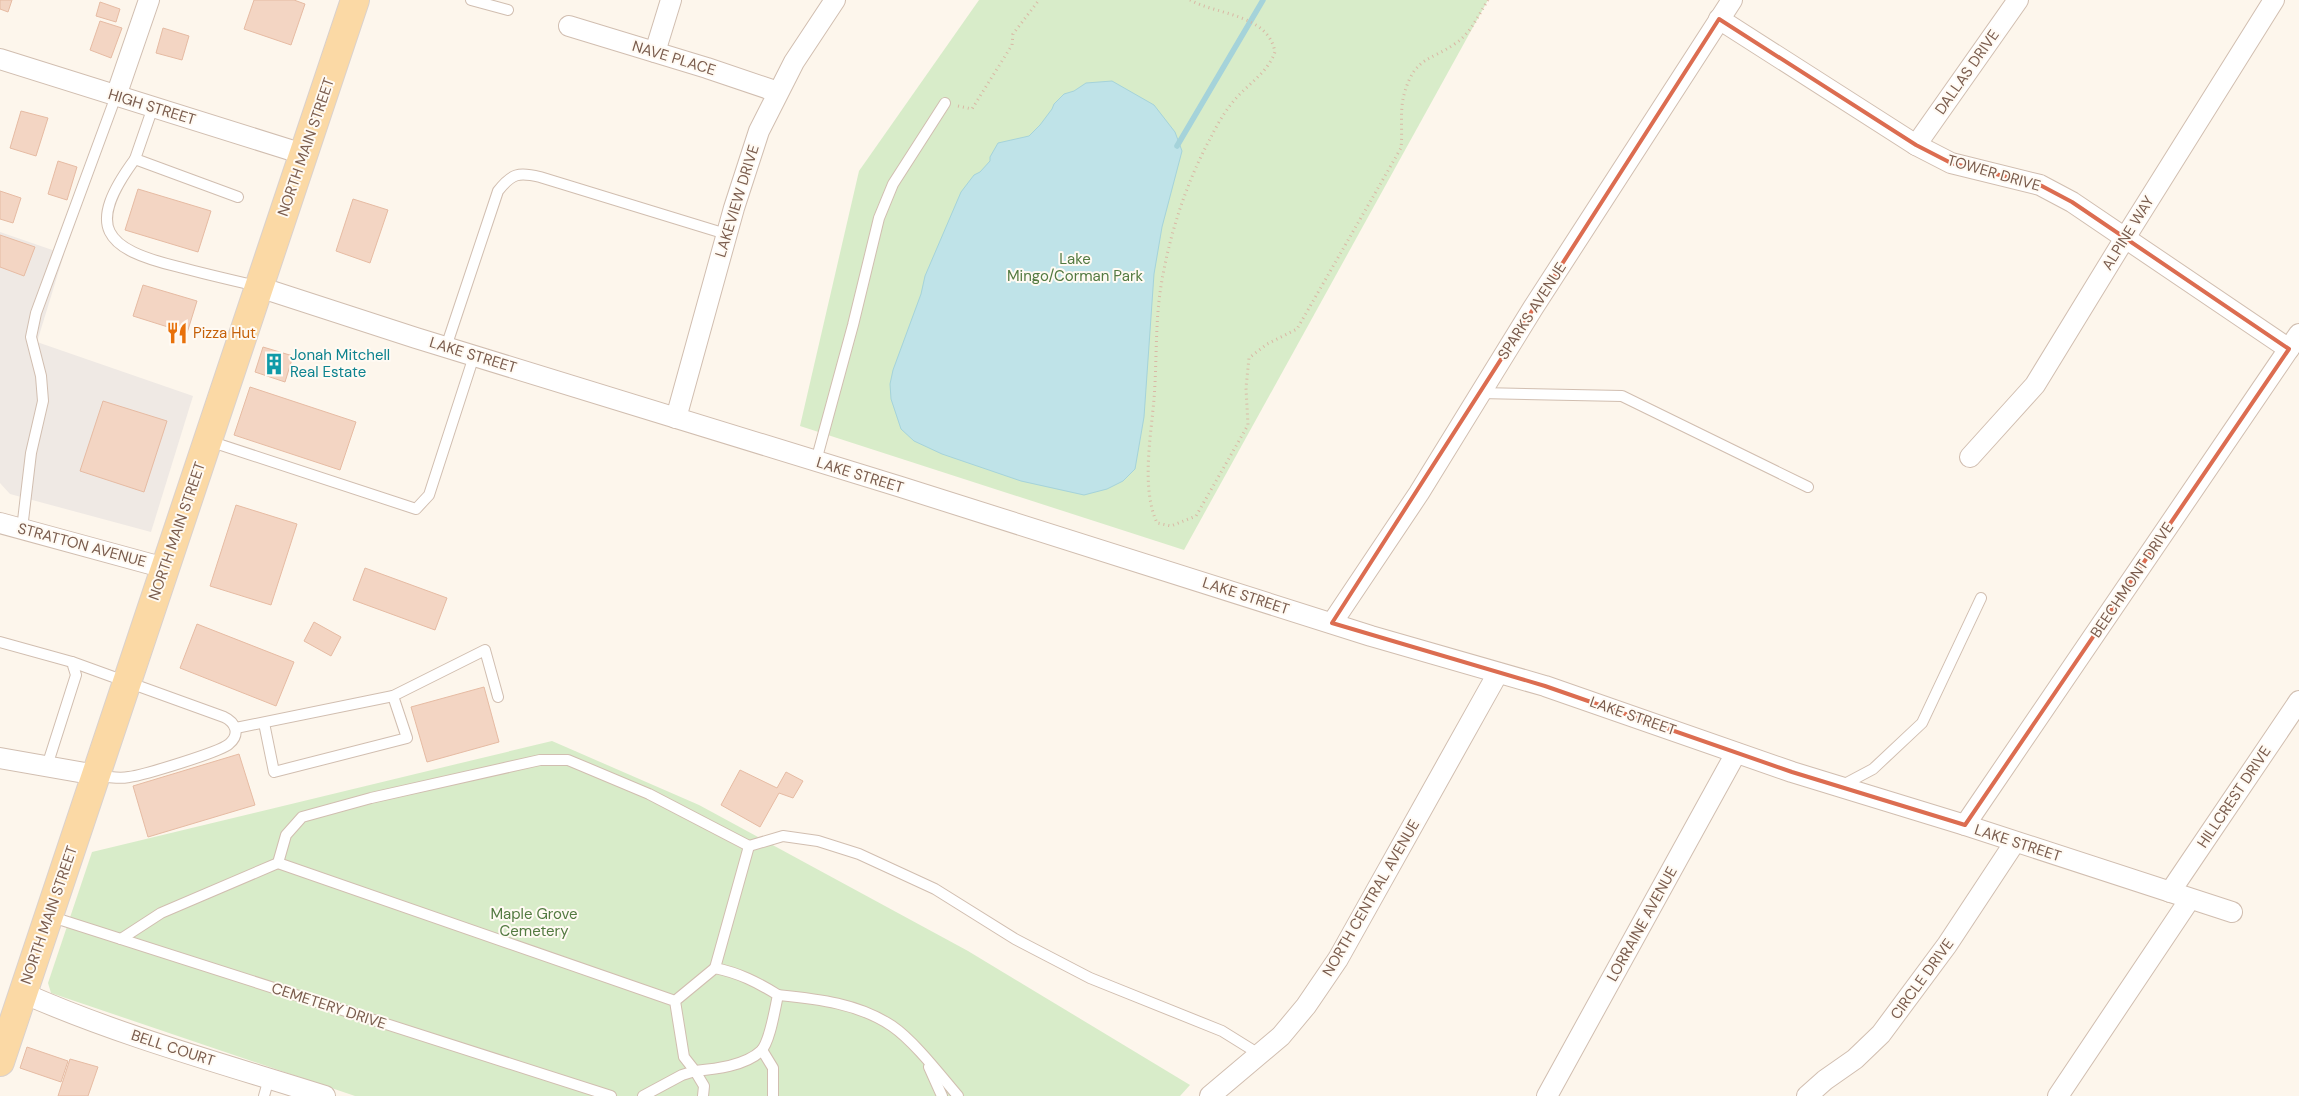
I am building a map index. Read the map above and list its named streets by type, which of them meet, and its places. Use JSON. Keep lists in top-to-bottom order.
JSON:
{
  "streets": {
    "main road": ["NORTH MAIN STREET"],
    "street": [
      "NAVE PLACE",
      "DALLAS DRIVE",
      "HIGH STREET",
      "TOWER DRIVE",
      "LAKEVIEW DRIVE",
      "ALPINE WAY",
      "SPARKS AVENUE",
      "LAKE STREET",
      "STRATTON AVENUE",
      "BEECHMONT DRIVE",
      "HILLCREST DRIVE",
      "NORTH CENTRAL AVENUE",
      "LORRAINE AVENUE",
      "CIRCLE DRIVE",
      "BELL COURT"
    ],
    "lane": ["CEMETERY DRIVE"]
  },
  "crossings": [
    ["NAVE PLACE", "LAKEVIEW DRIVE"],
    ["DALLAS DRIVE", "TOWER DRIVE"],
    ["HIGH STREET", "NORTH MAIN STREET"],
    ["NORTH MAIN STREET", "LAKE STREET"],
    ["NORTH MAIN STREET", "STRATTON AVENUE"],
    ["NORTH MAIN STREET", "CEMETERY DRIVE"],
    ["NORTH MAIN STREET", "BELL COURT"],
    ["TOWER DRIVE", "ALPINE WAY"],
    ["TOWER DRIVE", "SPARKS AVENUE"],
    ["TOWER DRIVE", "BEECHMONT DRIVE"],
    ["LAKEVIEW DRIVE", "LAKE STREET"],
    ["SPARKS AVENUE", "LAKE STREET"],
    ["LAKE STREET", "BEECHMONT DRIVE"],
    ["LAKE STREET", "HILLCREST DRIVE"],
    ["LAKE STREET", "NORTH CENTRAL AVENUE"],
    ["LAKE STREET", "LORRAINE AVENUE"],
    ["LAKE STREET", "CIRCLE DRIVE"]
  ],
  "parks": ["Lake Mingo/Corman Park", "Maple Grove Cemetery"],
  "places": {
    "restaurant": ["Pizza Hut"],
    "building": ["Jonah Mitchell Real Estate"]
  }
}
